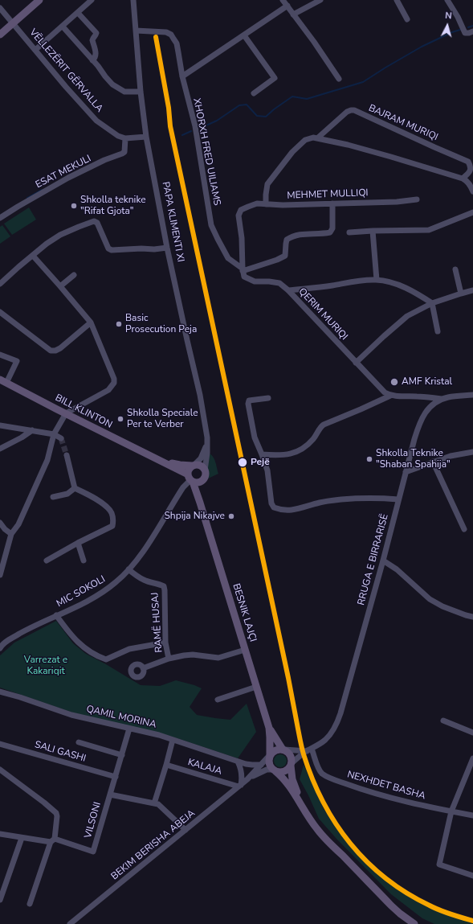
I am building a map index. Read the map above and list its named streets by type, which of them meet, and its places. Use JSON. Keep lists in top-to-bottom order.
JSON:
{
  "streets": {
    "main road": ["PAPA KLIMENTI XI", "BILL KLINTON", "BESNIK LAJÇI"],
    "street": [
      "VËLLEZËRIT GËRVALLA",
      "BAJRAM MURIQI",
      "XHORXH FRED UILIAMS",
      "ESAT MEKULI",
      "MEHMET MULLIQI",
      "QERIM MURIQI",
      "RRUGA E BIRRARISË",
      "MIC SOKOLI",
      "RAMË HUSAJ",
      "QAMIL MORINA",
      "SALI GASHI",
      "KALAJA",
      "NEXHDET BASHA",
      "VILSONI",
      "BEKIM BERISHA ABEJA"
    ]
  },
  "crossings": [
    ["VËLLEZËRIT GËRVALLA", "ESAT MEKULI"],
    ["BAJRAM MURIQI", "MEHMET MULLIQI"],
    ["XHORXH FRED UILIAMS", "MEHMET MULLIQI"],
    ["XHORXH FRED UILIAMS", "PAPA KLIMENTI XI"],
    ["XHORXH FRED UILIAMS", "QERIM MURIQI"],
    ["MEHMET MULLIQI", "QERIM MURIQI"],
    ["PAPA KLIMENTI XI", "BILL KLINTON"],
    ["PAPA KLIMENTI XI", "MIC SOKOLI"],
    ["PAPA KLIMENTI XI", "BESNIK LAJÇI"],
    ["BILL KLINTON", "MIC SOKOLI"],
    ["BILL KLINTON", "BESNIK LAJÇI"],
    ["RRUGA E BIRRARISË", "BESNIK LAJÇI"],
    ["RRUGA E BIRRARISË", "NEXHDET BASHA"],
    ["RRUGA E BIRRARISË", "BEKIM BERISHA ABEJA"],
    ["MIC SOKOLI", "BESNIK LAJÇI"],
    ["MIC SOKOLI", "RAMË HUSAJ"],
    ["BESNIK LAJÇI", "BEKIM BERISHA ABEJA"],
    ["QAMIL MORINA", "VILSONI"],
    ["QAMIL MORINA", "BEKIM BERISHA ABEJA"],
    ["SALI GASHI", "VILSONI"],
    ["KALAJA", "BEKIM BERISHA ABEJA"]
  ],
  "parks": ["Varrezat e Kakariqit"],
  "places": [
    "Shkolla teknike \"Rifat Gjota\"",
    "Basic Prosecution Peja",
    "AMF Kristal",
    "Shkolla Speciale Per te Verber",
    "Shkolla Teknike \"Shaban Spahija\"",
    "Pejë",
    "Shpija Nikajve"
  ],
  "north": "top"
}
